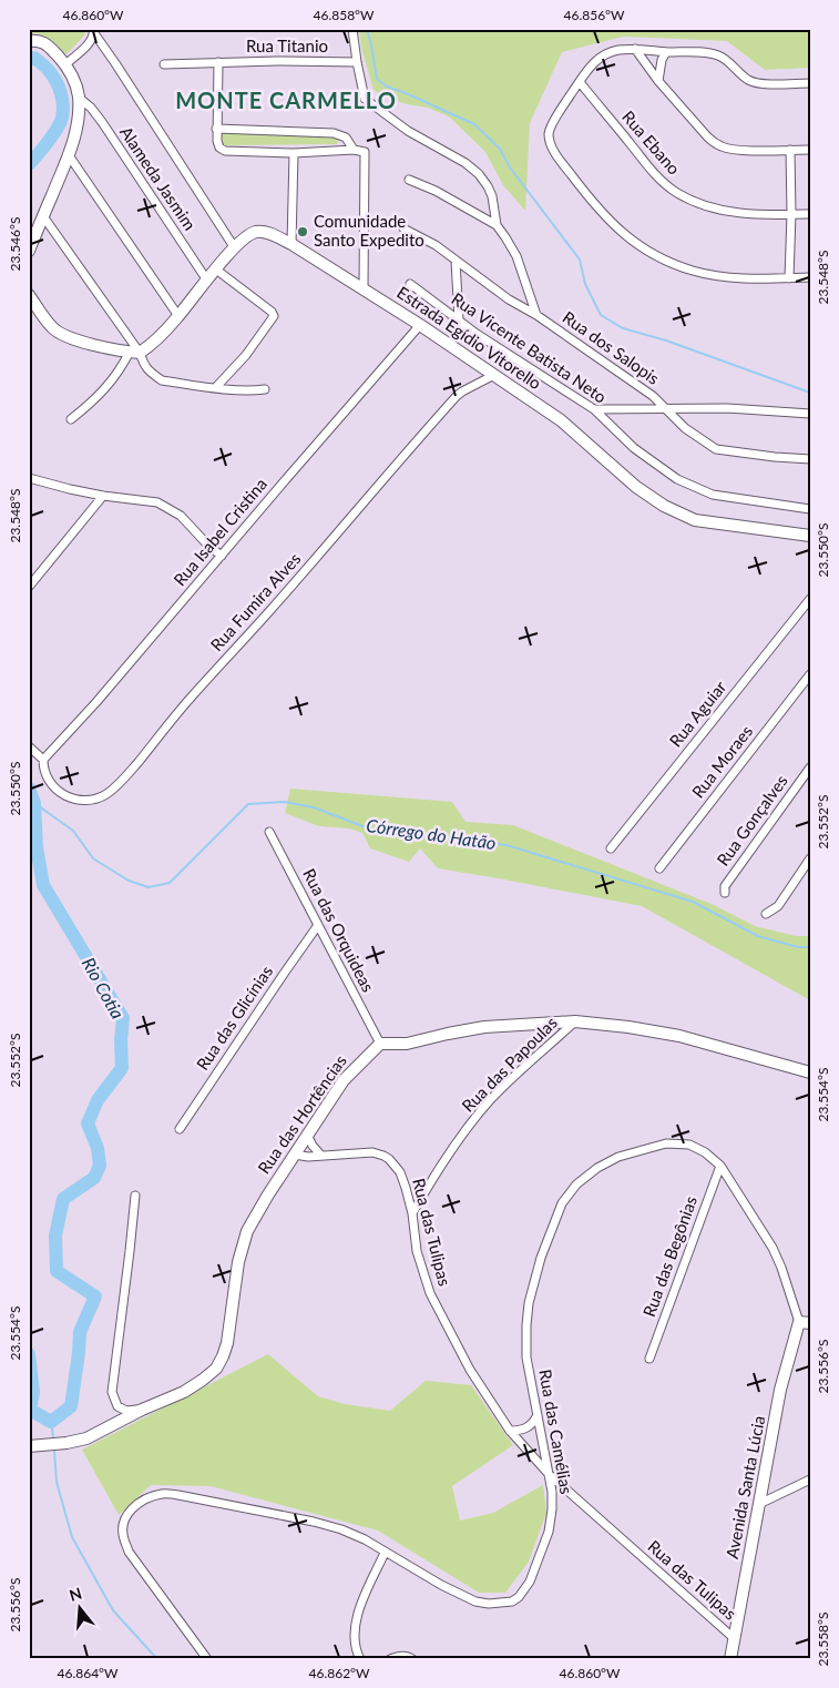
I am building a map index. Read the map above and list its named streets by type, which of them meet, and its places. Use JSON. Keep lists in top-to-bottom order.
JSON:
{
  "streets": {
    "street": [
      "Rua Titanio",
      "Rua Ebano",
      "Alameda Jasmim",
      "Estrada Egídio Vitorello",
      "Rua Vicente Batista Neto",
      "Rua dos Salopis",
      "Rua Isabel Cristina",
      "Rua Fumira Alves",
      "Rua Aguiar",
      "Rua Moraes",
      "Rua Gonçalves",
      "Rua das Orquideas",
      "Rua das Glicínias",
      "Rua das Papoulas",
      "Rua das Hortências",
      "Rua das Tulipas",
      "Rua das Begônias",
      "Rua das Camélias",
      "Avenida Santa Lúcia"
    ]
  },
  "crossings": [
    ["Alameda Jasmim", "Estrada Egídio Vitorello"],
    ["Estrada Egídio Vitorello", "Rua Isabel Cristina"],
    ["Estrada Egídio Vitorello", "Rua Fumira Alves"],
    ["Rua Isabel Cristina", "Rua Fumira Alves"],
    ["Rua das Orquideas", "Rua das Glicínias"],
    ["Rua das Orquideas", "Rua das Hortências"],
    ["Rua das Papoulas", "Rua das Tulipas"],
    ["Rua das Hortências", "Rua das Tulipas"],
    ["Rua das Tulipas", "Rua das Camélias"],
    ["Rua das Tulipas", "Avenida Santa Lúcia"],
    ["Rua das Begônias", "Rua das Camélias"],
    ["Rua das Camélias", "Avenida Santa Lúcia"]
  ],
  "districts": ["MONTE CARMELLO"],
  "water": ["Córrego do Hatão", "Rio Cotia"],
  "places": ["Comunidade Santo Expedito"],
  "north": "top",
  "coordinates": [
    "46.860°W",
    "46.858°W",
    "46.856°W",
    "23.546°S",
    "23.548°S",
    "23.550°S",
    "23.552°S",
    "23.554°S",
    "23.556°S",
    "23.558°S",
    "46.864°W",
    "46.862°W"
  ]
}
